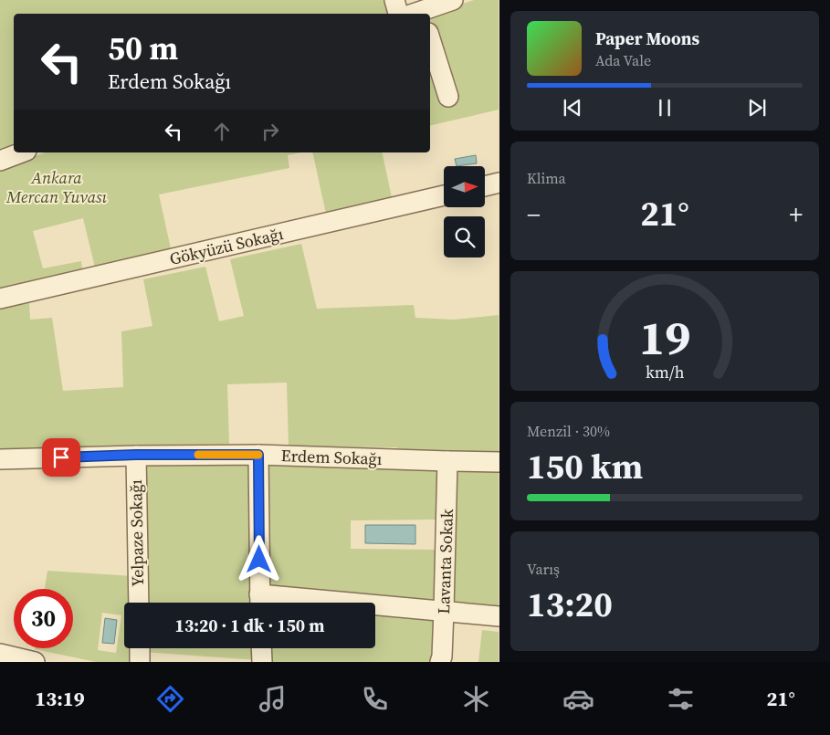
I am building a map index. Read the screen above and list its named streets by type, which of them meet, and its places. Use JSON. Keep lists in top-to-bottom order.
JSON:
{
  "streets": {
    "street": [
      "Gökyüzü Sokağı",
      "Erdem Sokağı",
      "Yelpaze Sokağı",
      "Lavanta Sokak"
    ]
  },
  "crossings": [
    ["Erdem Sokağı", "Yelpaze Sokağı"],
    ["Erdem Sokağı", "Lavanta Sokak"]
  ],
  "parks": ["Ankara Mercan Yuvası"],
  "north": "right",
  "page": {
    "turn": ["50 m", "Erdem Sokağı"],
    "song": ["Paper Moons", "Ada Vale"],
    "tile": [
      "Klima",
      ["Menzil · 30%", "150 km"],
      ["Varış", "13:20"]
    ],
    "heat": ["−", "21°", "+"],
    "limit": "30",
    "trip": "13:20 · 1 dk · 150 m",
    "tabs": ["13:19", "21°"],
    "gauge": ["19", "km/h"]
  }
}
